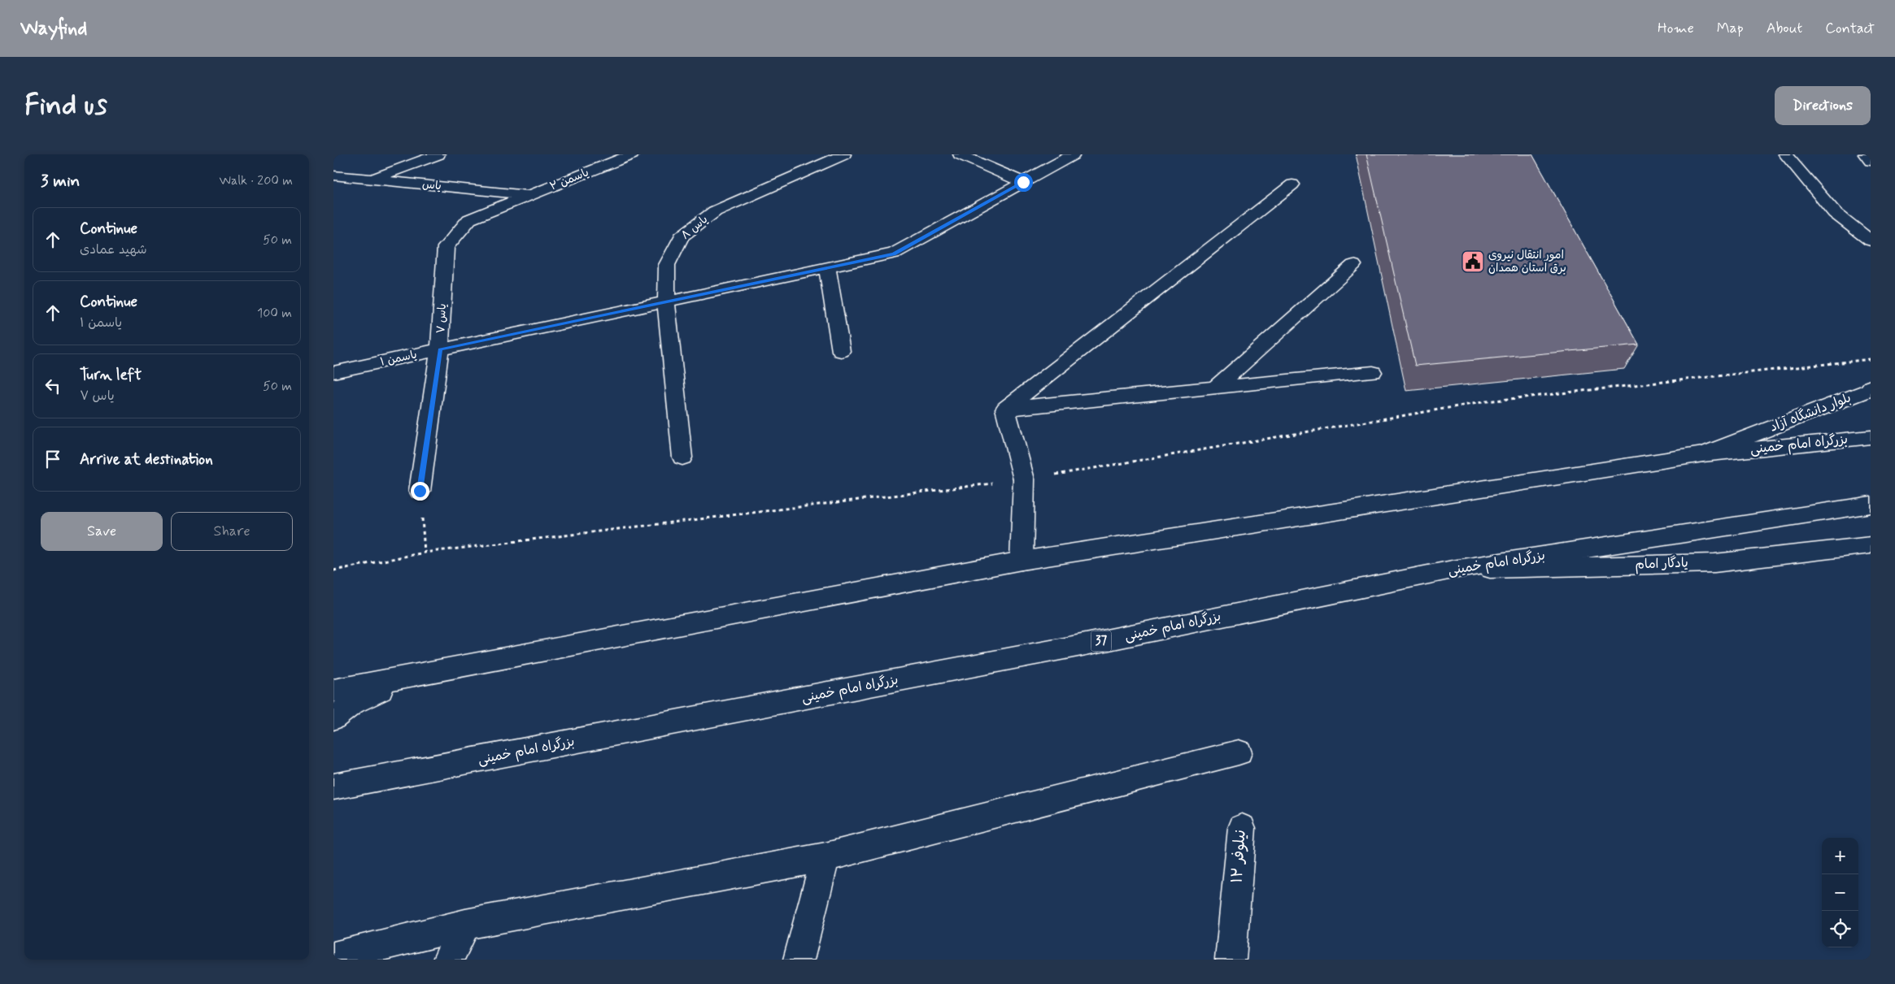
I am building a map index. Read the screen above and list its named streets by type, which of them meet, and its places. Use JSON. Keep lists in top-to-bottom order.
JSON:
{
  "streets": {
    "main road": [
      "یاسمن ۲",
      "یاس",
      "یاس ۸",
      "یاس ۷",
      "یاسمن ۱",
      "بلوار دانشگاه آزاد",
      "بزرگراه امام خمینی",
      "یادگار امام",
      "37",
      "نیلوفر ۱۲"
    ]
  },
  "crossings": [
    ["یاسمن ۲", "یاس"],
    ["یاسمن ۲", "یاس ۷"],
    ["یاس", "یاس ۷"],
    ["یاس ۸", "یاسمن ۱"],
    ["یاس ۷", "یاسمن ۱"],
    ["بلوار دانشگاه آزاد", "بزرگراه امام خمینی"],
    ["بزرگراه امام خمینی", "یادگار امام"]
  ],
  "places": {
    "public building": ["امور انتقال نیروی برق استان همدان"]
  },
  "page": {
    "header": "Wayfind",
    "nav": [
      "Home",
      "Map",
      "About",
      "Contact"
    ],
    "buttons": [
      "Directions",
      ["Save", "Share"]
    ],
    "title": "Find us",
    "heading": ["3 min", "Walk · 200 m"],
    "list": [
      ["Continue", "شهید عمادی", "50 m"],
      ["Continue", "یاسمن ۱", "100 m"],
      ["Turn left", "یاس ۷", "50 m"],
      "Arrive at destination"
    ],
    "map_buttons": ["+", "−"]
  }
}
